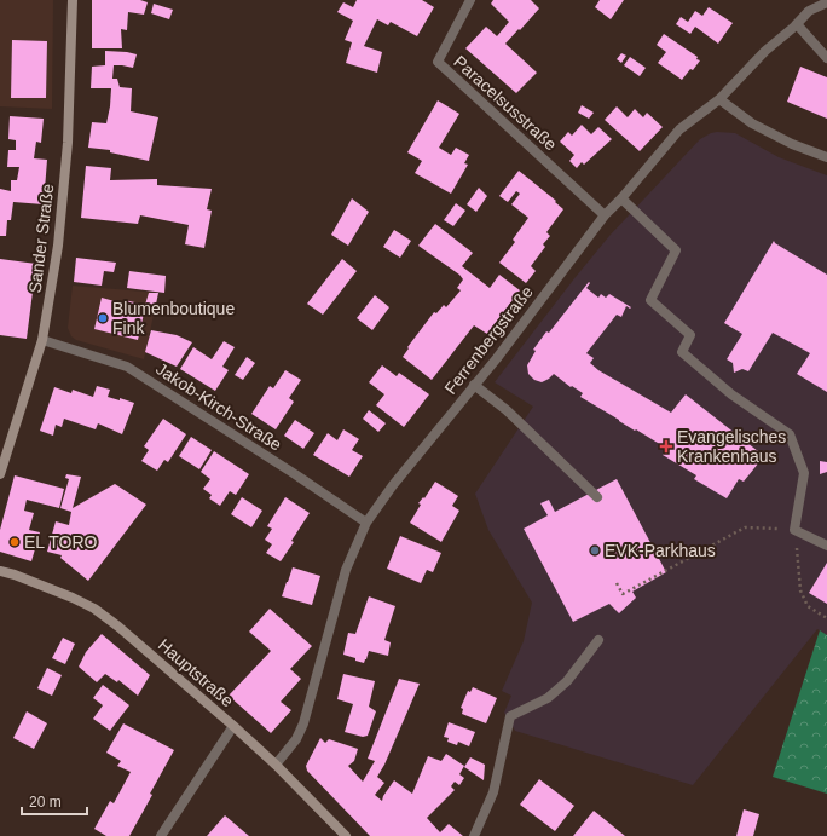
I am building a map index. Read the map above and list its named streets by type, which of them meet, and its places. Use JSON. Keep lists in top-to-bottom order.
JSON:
{
  "streets": {
    "main road": ["Sander Straße", "Hauptstraße"],
    "street": ["Paracelsusstraße", "Ferrenbergstraße", "Jakob-Kirch-Straße"]
  },
  "crossings": [
    ["Paracelsusstraße", "Ferrenbergstraße"],
    ["Sander Straße", "Jakob-Kirch-Straße"],
    ["Ferrenbergstraße", "Jakob-Kirch-Straße"],
    ["Ferrenbergstraße", "Hauptstraße"]
  ],
  "places": {
    "other": ["Blumenboutique Fink", "EL TORO", "EVK-Parkhaus"],
    "health": ["Evangelisches Krankenhaus"]
  },
  "scale_bar": "20 m"
}
